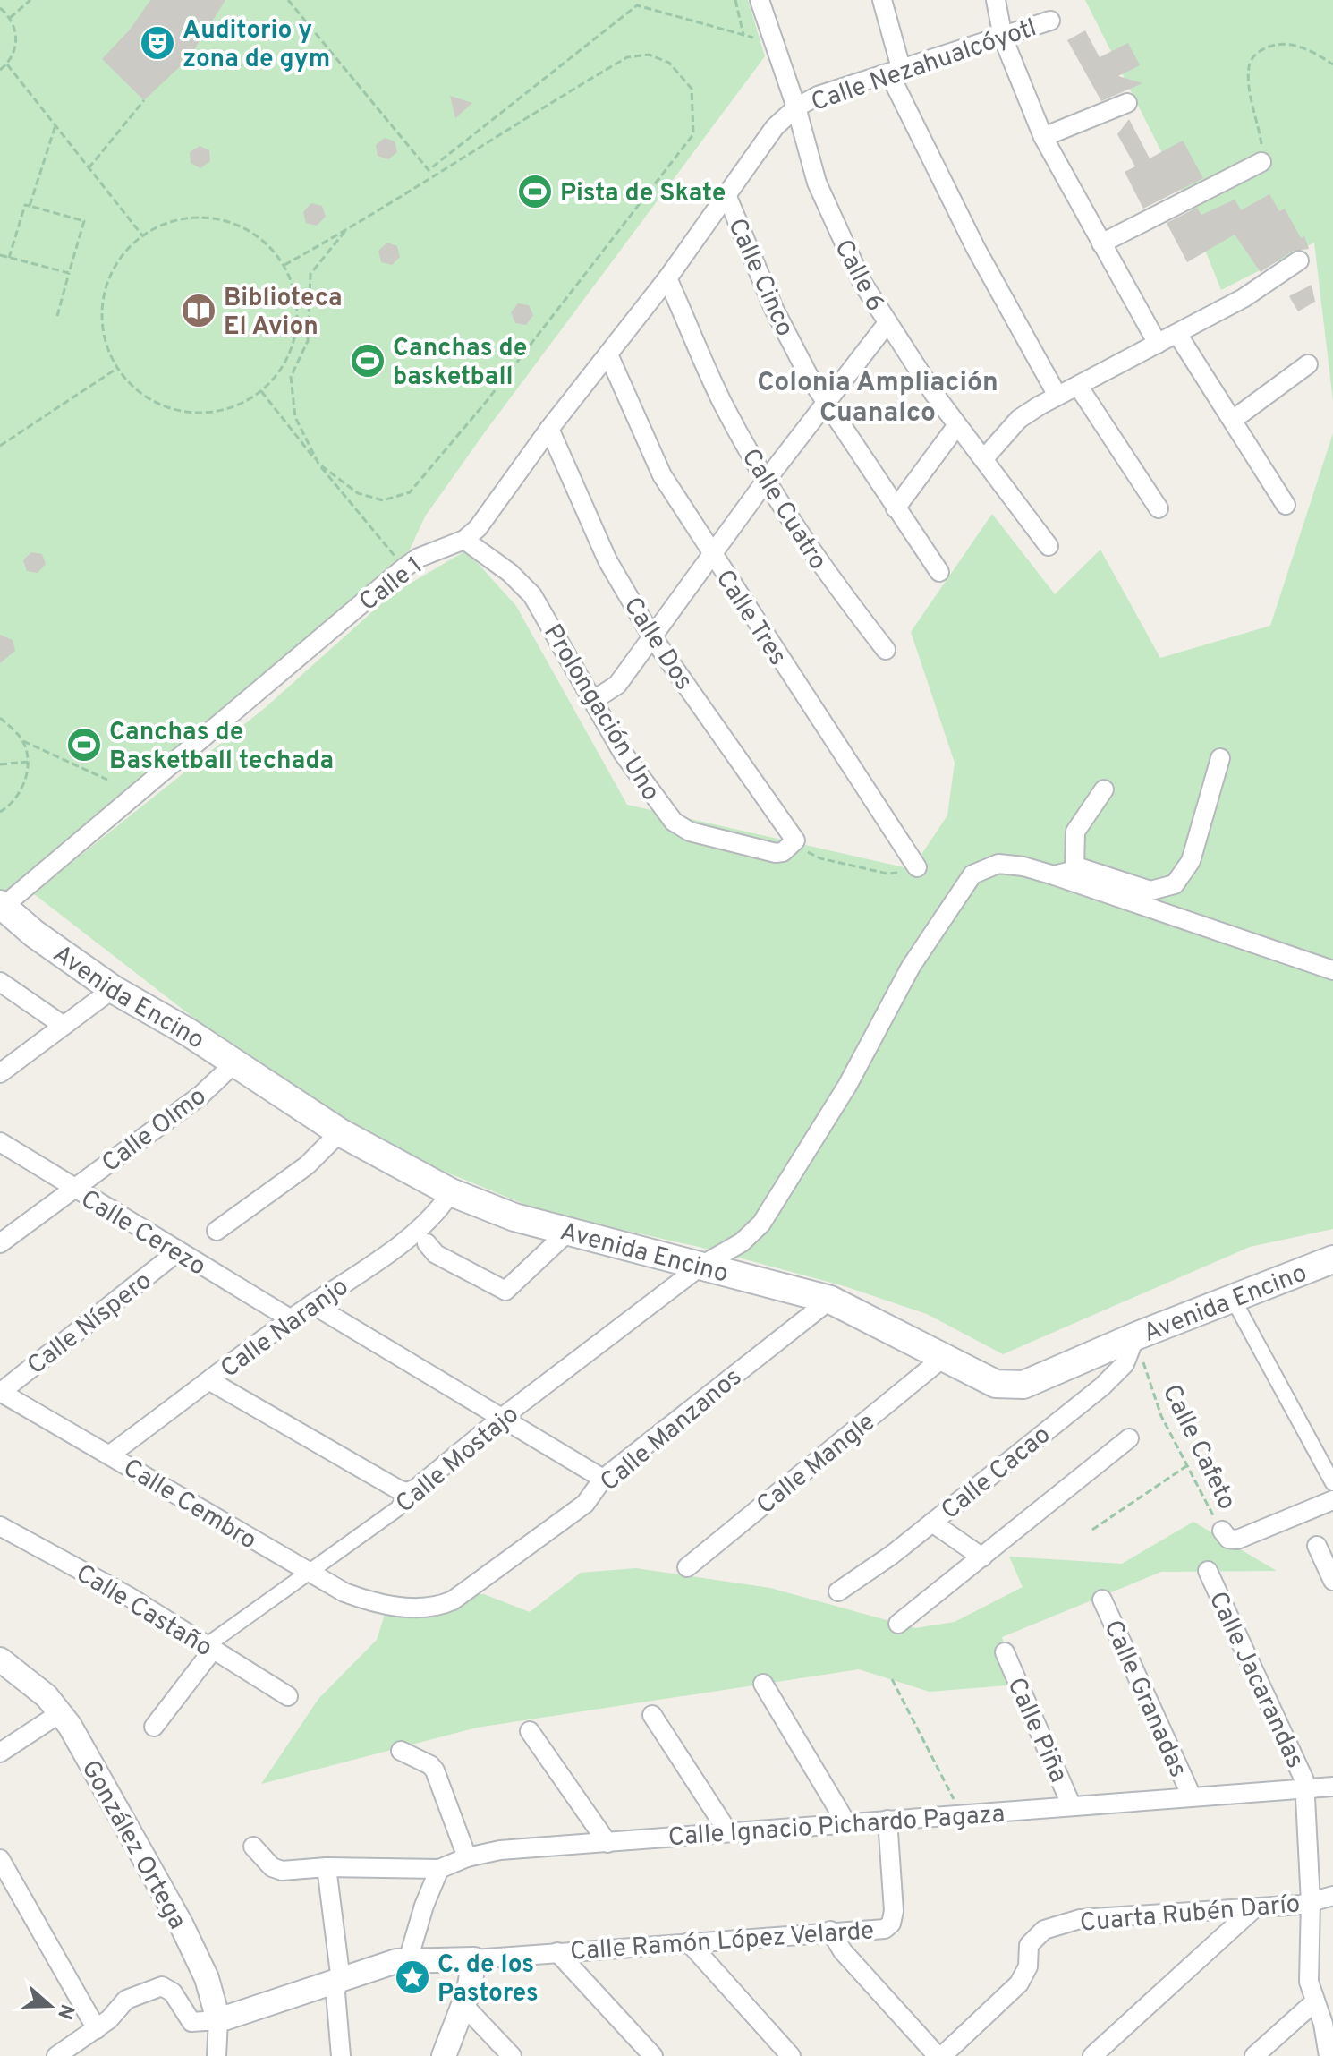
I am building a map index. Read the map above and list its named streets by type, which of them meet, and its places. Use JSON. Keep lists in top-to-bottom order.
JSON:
{
  "streets": {
    "main road": ["Avenida Encino"],
    "street": [
      "Calle Nezahualcóyotl",
      "Calle 6",
      "Calle Cinco",
      "Calle Cuatro",
      "Calle 1",
      "Calle Tres",
      "Calle Dos",
      "Prolongación Uno",
      "Calle Olmo",
      "Calle Cerezo",
      "Calle Níspero",
      "Calle Naranjo",
      "Calle Manzanos",
      "Calle Mostajo",
      "Calle Mangle",
      "Calle Cacao",
      "Calle Cembro",
      "Calle Castaño",
      "Calle Jacarandas",
      "Calle Granadas",
      "Calle Piña",
      "Calle Ignacio Pichardo Pagaza",
      "González Ortega",
      "Cuarta Rubén Darío",
      "Calle Ramón López Velarde"
    ],
    "path": ["Calle Cafeto"]
  },
  "crossings": [
    ["Calle Nezahualcóyotl", "Calle 6"],
    ["Calle Nezahualcóyotl", "Calle 1"],
    ["Calle 6", "Calle 1"],
    ["Calle Cinco", "Calle 1"],
    ["Calle Cuatro", "Calle 1"],
    ["Calle 1", "Calle Tres"],
    ["Calle 1", "Calle Dos"],
    ["Calle 1", "Prolongación Uno"],
    ["Calle 1", "Avenida Encino"],
    ["Calle Dos", "Prolongación Uno"],
    ["Avenida Encino", "Calle Olmo"],
    ["Avenida Encino", "Calle Naranjo"],
    ["Avenida Encino", "Calle Manzanos"],
    ["Avenida Encino", "Calle Cafeto"],
    ["Avenida Encino", "Calle Mostajo"],
    ["Avenida Encino", "Calle Mangle"],
    ["Avenida Encino", "Calle Cacao"],
    ["Calle Olmo", "Calle Cerezo"],
    ["Calle Cerezo", "Calle Níspero"],
    ["Calle Cerezo", "Calle Naranjo"],
    ["Calle Níspero", "Calle Cembro"],
    ["Calle Naranjo", "Calle Cembro"],
    ["Calle Manzanos", "Calle Cembro"],
    ["Calle Cafeto", "Calle Cacao"],
    ["Calle Mostajo", "Calle Cembro"],
    ["Calle Mostajo", "Calle Castaño"],
    ["Calle Jacarandas", "Calle Ignacio Pichardo Pagaza"],
    ["Calle Granadas", "Calle Ignacio Pichardo Pagaza"],
    ["Calle Piña", "Calle Ignacio Pichardo Pagaza"],
    ["Calle Ignacio Pichardo Pagaza", "Calle Ramón López Velarde"],
    ["González Ortega", "Calle Ramón López Velarde"]
  ],
  "districts": ["Colonia Ampliación Cuanalco"],
  "places": {
    "theatre": ["Auditorio y zona de gym"],
    "sports": ["Pista de Skate", "Canchas de basketball", "Canchas de Basketball techada"],
    "library": ["Biblioteca El Avion"],
    "place": ["C. de los Pastores"]
  },
  "north": "right"
}
